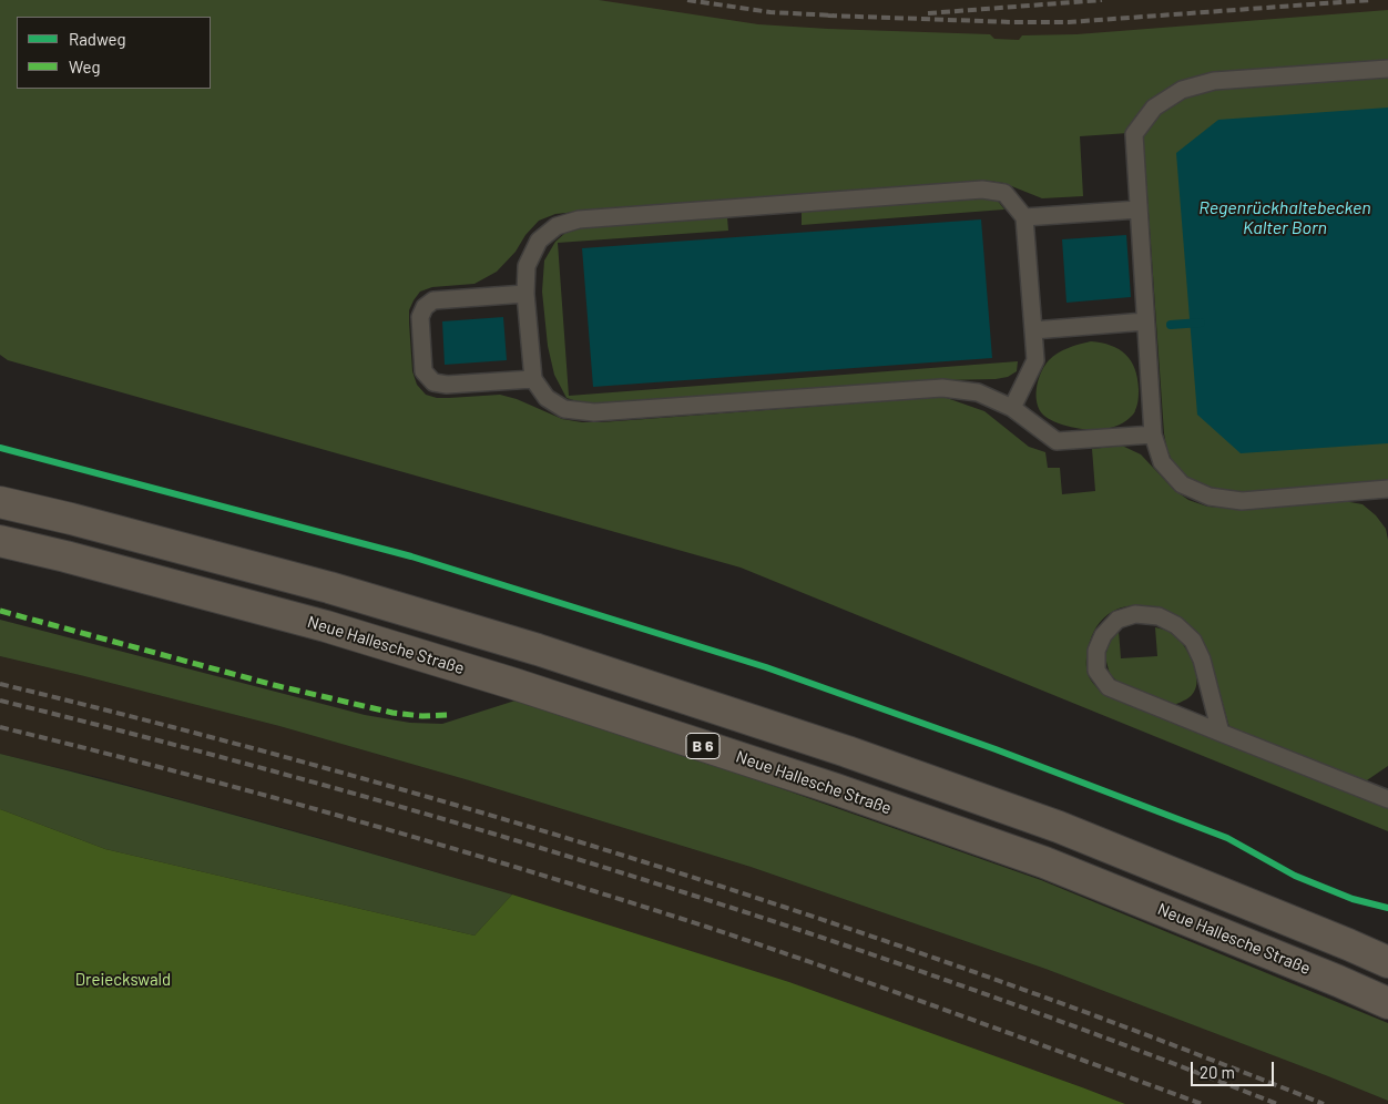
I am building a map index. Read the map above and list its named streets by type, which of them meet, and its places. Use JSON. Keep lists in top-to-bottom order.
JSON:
{
  "streets": {
    "main road": ["Neue Hallesche Straße", "B 6"]
  },
  "water": ["Regenrückhaltebecken Kalter Born"],
  "parks": ["Dreieckswald"],
  "legend": ["Radweg", "Weg"],
  "scale_bar": "20 m"
}
